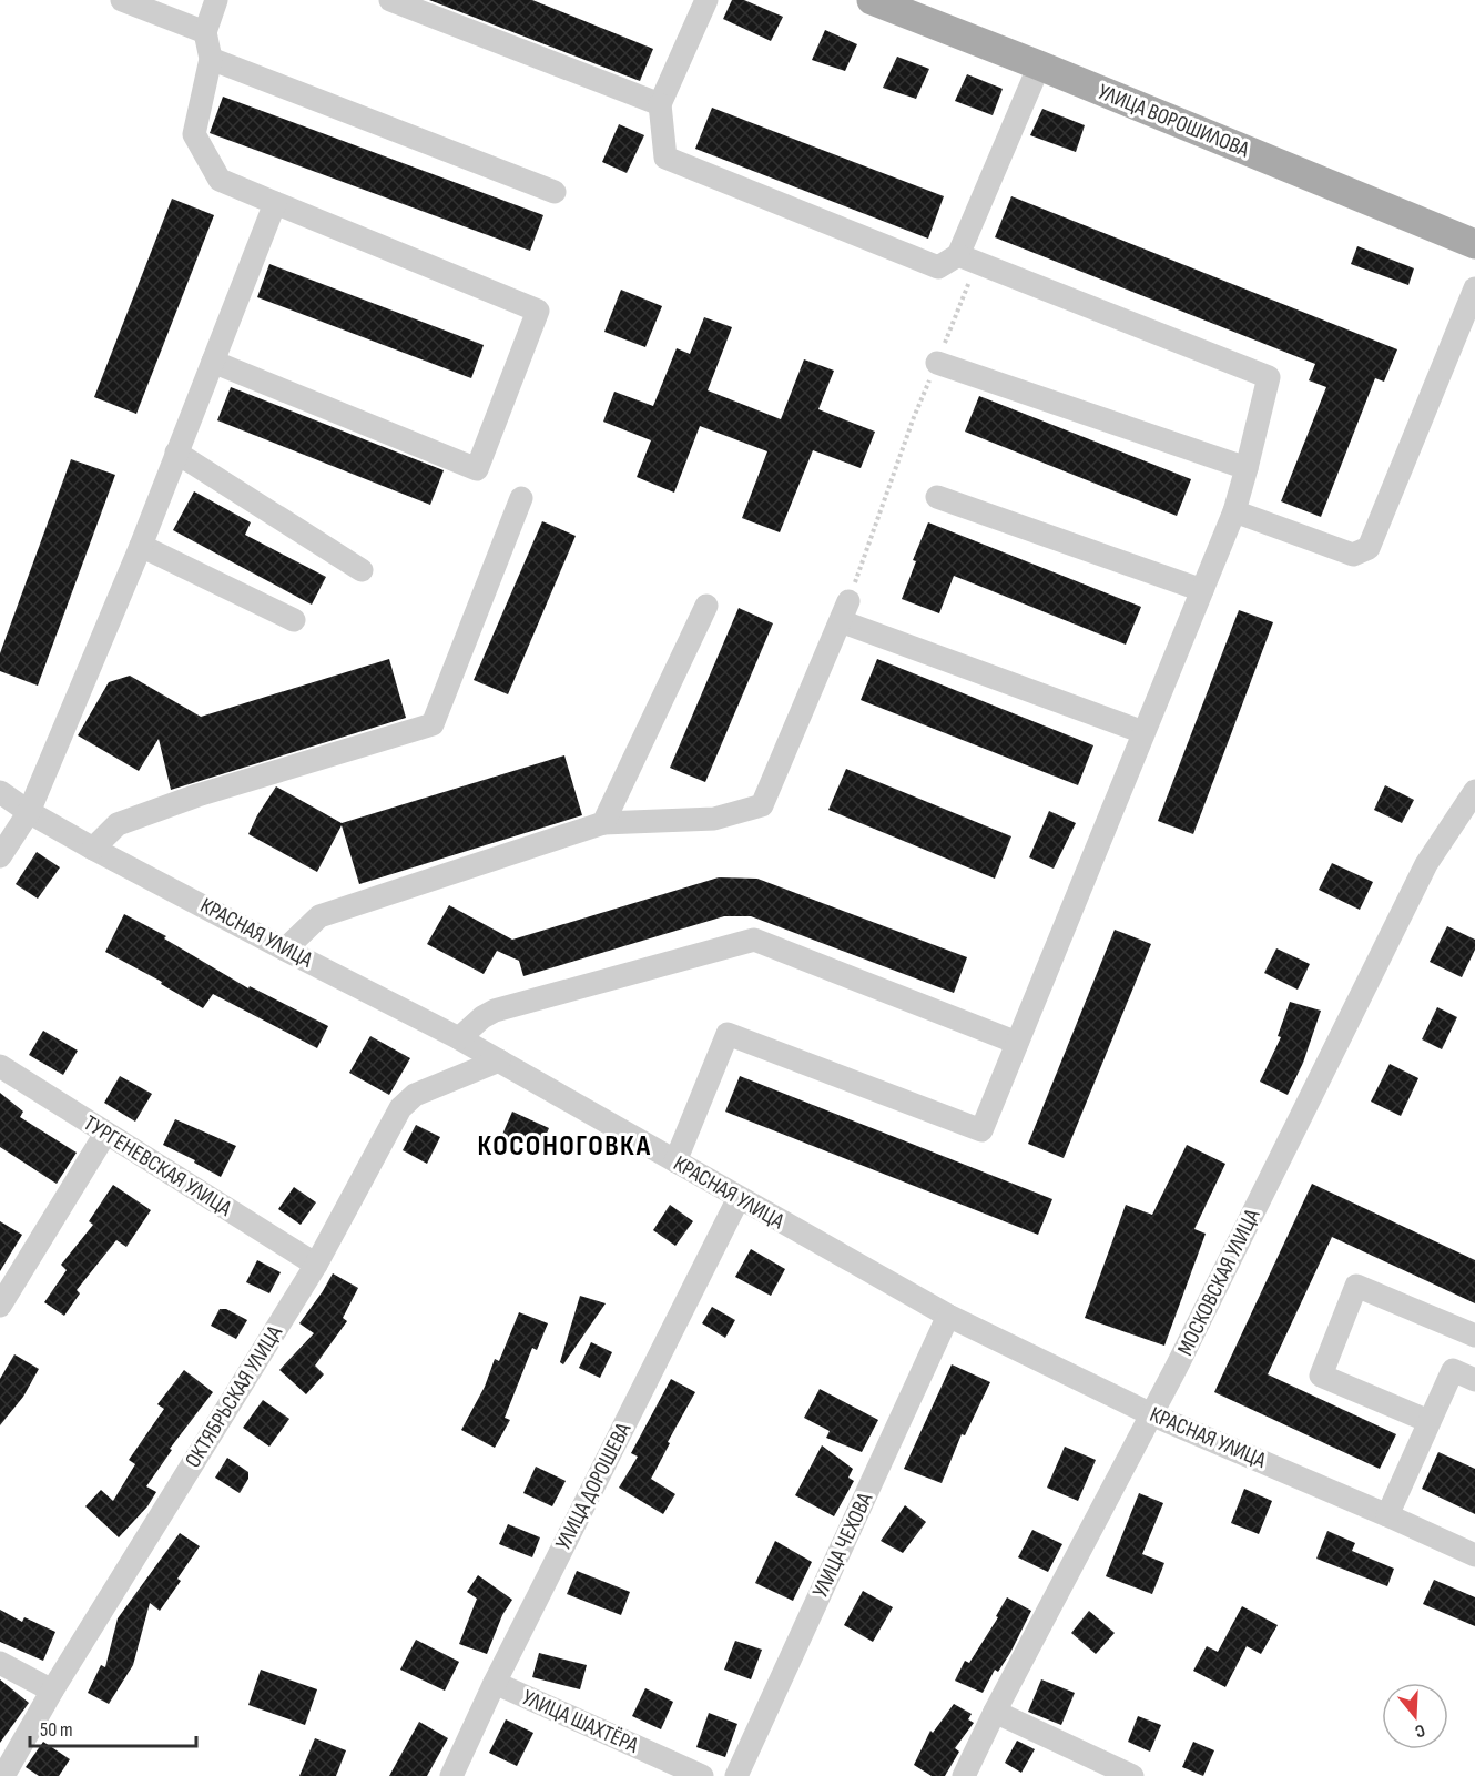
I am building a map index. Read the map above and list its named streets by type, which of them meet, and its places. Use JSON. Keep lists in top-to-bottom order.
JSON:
{
  "streets": {
    "main road": ["УЛИЦА ВОРОШИЛОВА"],
    "street": [
      "КРАСНАЯ УЛИЦА",
      "ТУРГЕНЕВСКАЯ УЛИЦА",
      "МОСКОВСКАЯ УЛИЦА",
      "ОКТЯБРЬСКАЯ УЛИЦА",
      "УЛИЦА ДОРОШЕВА",
      "УЛИЦА ЧЕХОВА",
      "УЛИЦА ШАХТЁРА"
    ]
  },
  "crossings": [
    ["КРАСНАЯ УЛИЦА", "МОСКОВСКАЯ УЛИЦА"],
    ["КРАСНАЯ УЛИЦА", "ОКТЯБРЬСКАЯ УЛИЦА"],
    ["КРАСНАЯ УЛИЦА", "УЛИЦА ДОРОШЕВА"],
    ["КРАСНАЯ УЛИЦА", "УЛИЦА ЧЕХОВА"],
    ["ТУРГЕНЕВСКАЯ УЛИЦА", "ОКТЯБРЬСКАЯ УЛИЦА"],
    ["УЛИЦА ДОРОШЕВА", "УЛИЦА ШАХТЁРА"]
  ],
  "districts": ["КОСОНОГОВКА"],
  "scale_bar": "50 m",
  "north": "bottom"
}
